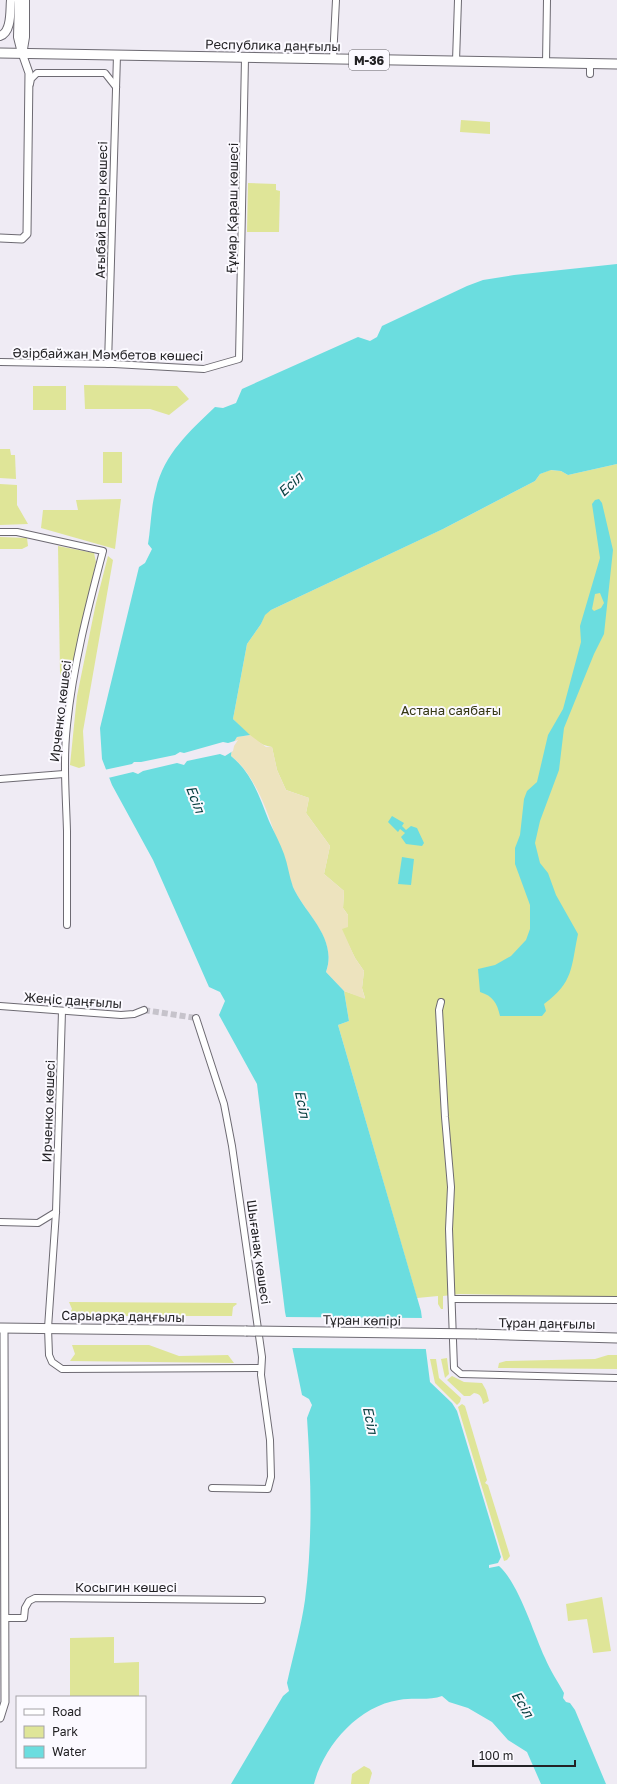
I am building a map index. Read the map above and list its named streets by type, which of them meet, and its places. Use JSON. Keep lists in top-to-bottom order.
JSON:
{
  "streets": {
    "main road": [
      "Республика даңғылы",
      "M-36",
      "Сарыарқа даңғылы",
      "Тұран көпірі",
      "Тұран даңғылы"
    ],
    "street": [
      "Ғұмар Қараш көшесі",
      "Ағыбай Батыр көшесі",
      "Әзірбайжан Мәмбетов көшесі",
      "Ирченко көшесі",
      "Жеңіс даңғылы",
      "Шығанақ көшесі",
      "Косыгин көшесі"
    ]
  },
  "crossings": [
    ["Республика даңғылы", "Ғұмар Қараш көшесі"],
    ["Республика даңғылы", "Ағыбай Батыр көшесі"],
    ["Ғұмар Қараш көшесі", "Әзірбайжан Мәмбетов көшесі"],
    ["Ағыбай Батыр көшесі", "Әзірбайжан Мәмбетов көшесі"],
    ["Ирченко көшесі", "Жеңіс даңғылы"],
    ["Ирченко көшесі", "Шығанақ көшесі"],
    ["Ирченко көшесі", "Сарыарқа даңғылы"],
    ["Сарыарқа даңғылы", "Тұран көпірі"],
    ["Тұран көпірі", "Тұран даңғылы"]
  ],
  "water": ["Есіл"],
  "parks": ["Астана саябағы"],
  "legend": ["Road", "Park", "Water"],
  "scale_bar": "100 m"
}
